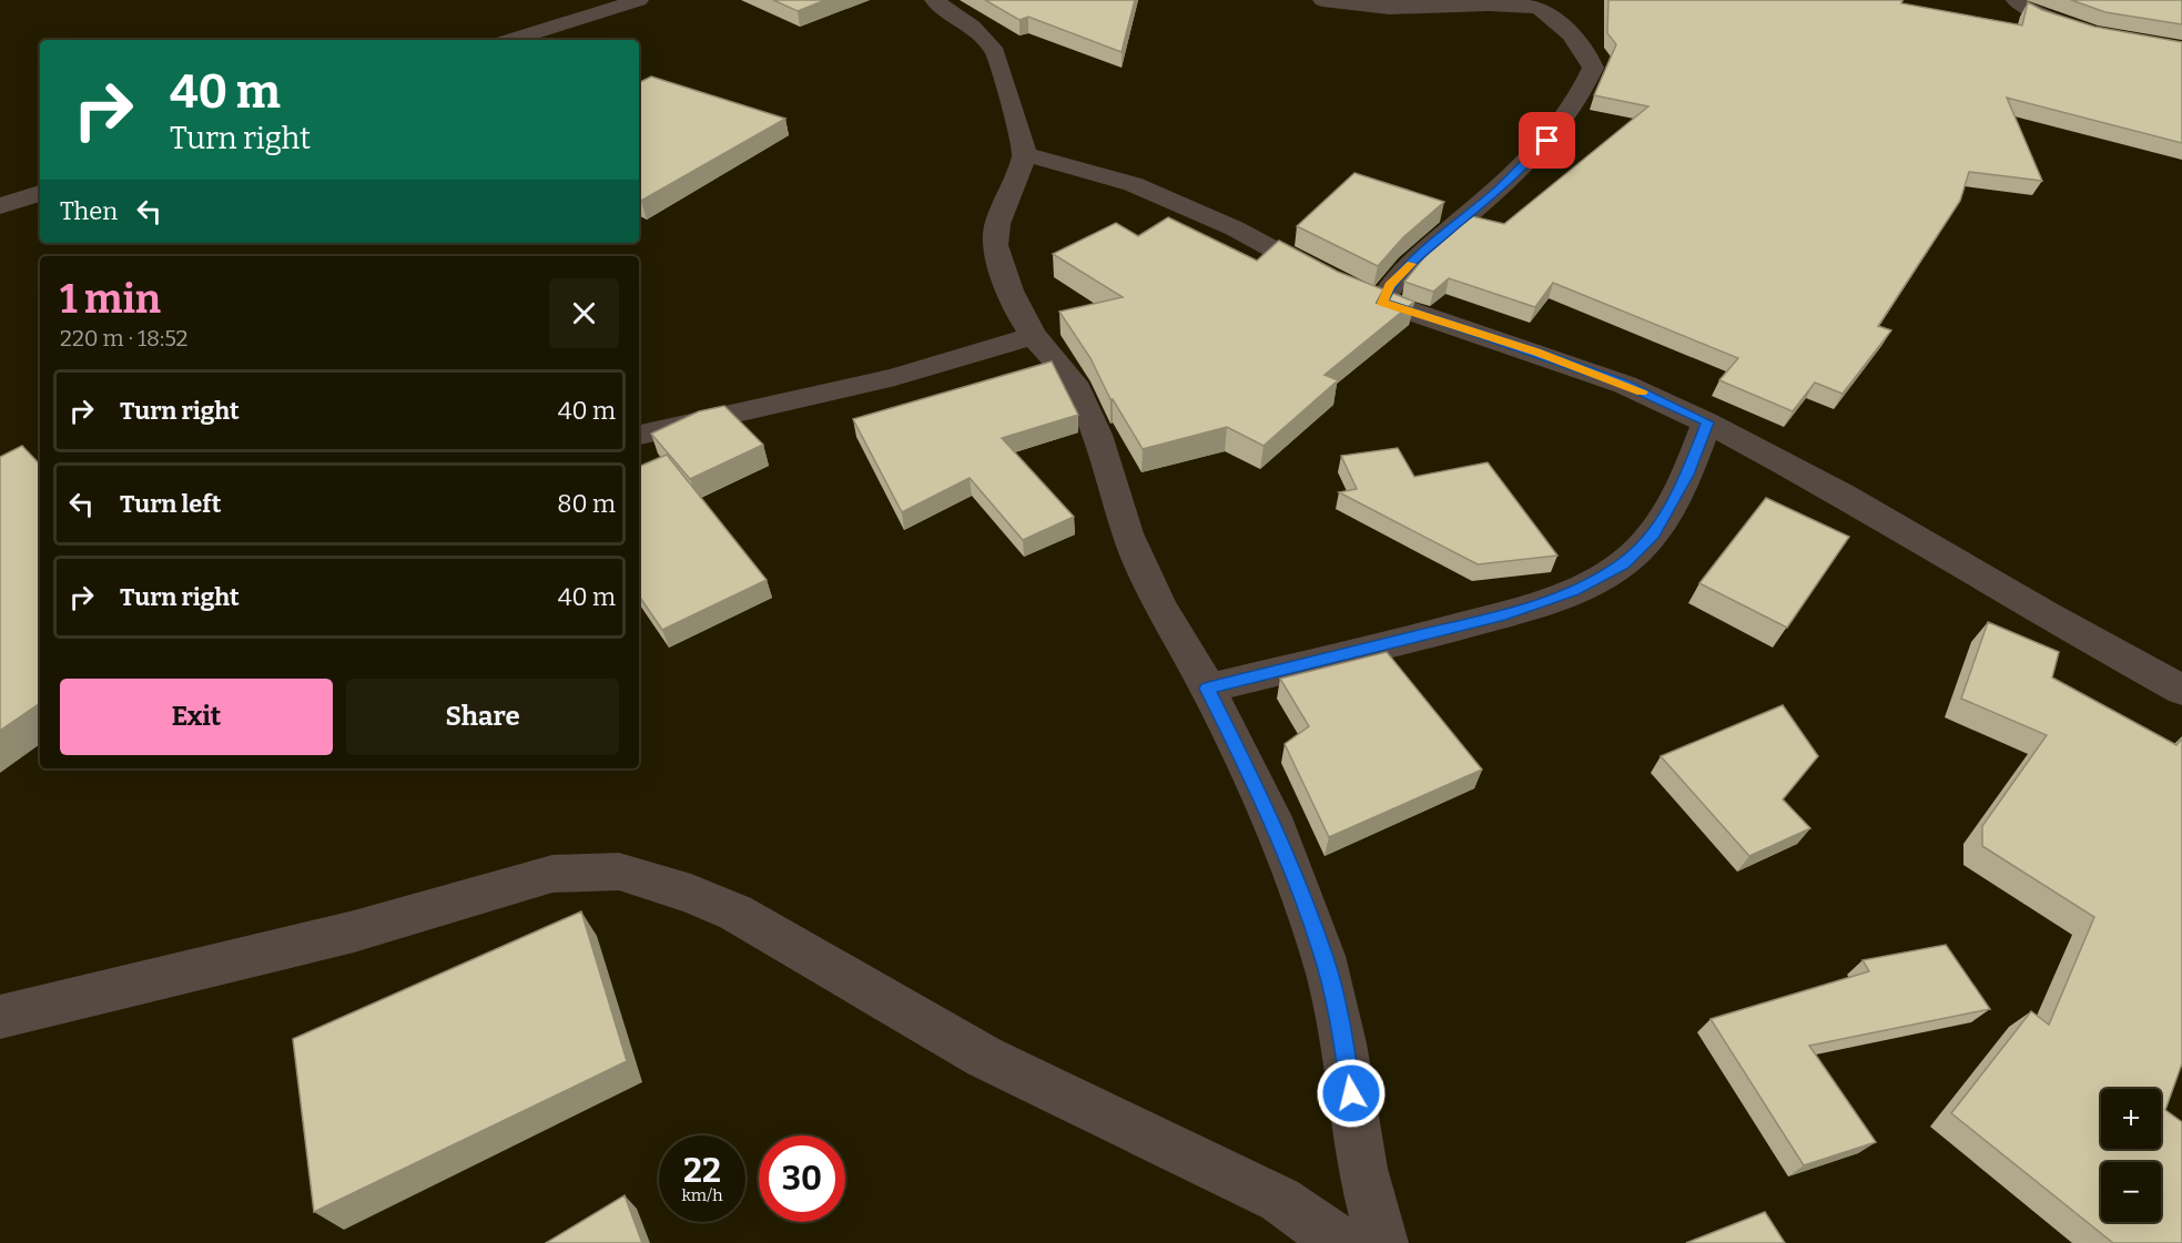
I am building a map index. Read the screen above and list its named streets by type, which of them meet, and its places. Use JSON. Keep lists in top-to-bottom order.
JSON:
{
  "page": {
    "turn": ["40 m", "Turn right"],
    "then": "Then",
    "heading": ["1 min", "220 m · 18:52"],
    "list": [
      {
        "name": "Turn right",
        "value": "40 m"
      },
      {
        "name": "Turn left",
        "value": "80 m"
      },
      {
        "name": "Turn right",
        "value": "40 m"
      }
    ],
    "buttons": ["Exit", "Share"],
    "map_buttons": ["+", "−"],
    "speed": "22 km/h",
    "limit": "30"
  }
}
